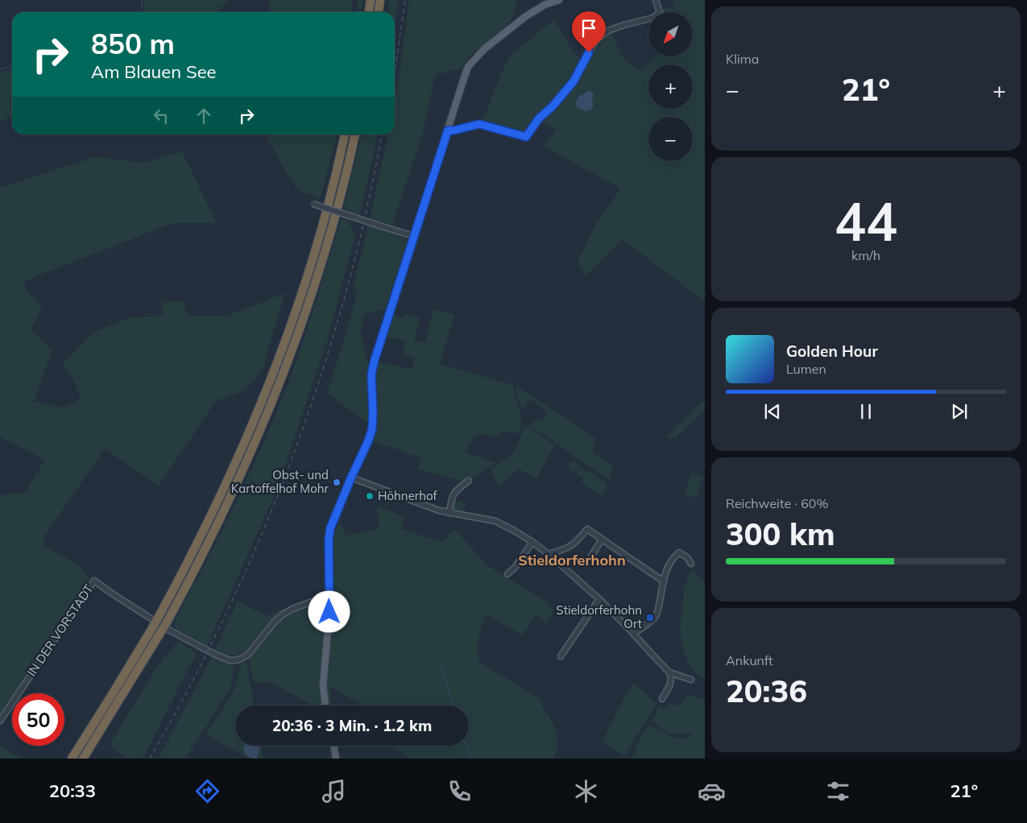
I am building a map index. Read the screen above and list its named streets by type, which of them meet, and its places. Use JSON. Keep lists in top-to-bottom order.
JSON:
{
  "streets": {
    "street": ["IN DER VORSTADT"]
  },
  "districts": ["Stieldorferhohn"],
  "places": {
    "other": ["Obst- und Kartoffelhof Mohr", "Höhnerhof"],
    "transit": ["Stieldorferhohn Ort"]
  },
  "north": "bottom left",
  "page": {
    "tile": [
      "Klima",
      ["44", "km/h"],
      ["Reichweite · 60%", "300 km"],
      ["Ankunft", "20:36"]
    ],
    "map_buttons": ["+", "−"],
    "turn": ["850 m", "Am Blauen See"],
    "heat": ["−", "21°", "+"],
    "song": ["Golden Hour", "Lumen"],
    "limit": "50",
    "trip": "20:36 · 3 Min. · 1.2 km",
    "tabs": ["20:33", "21°"]
  }
}
